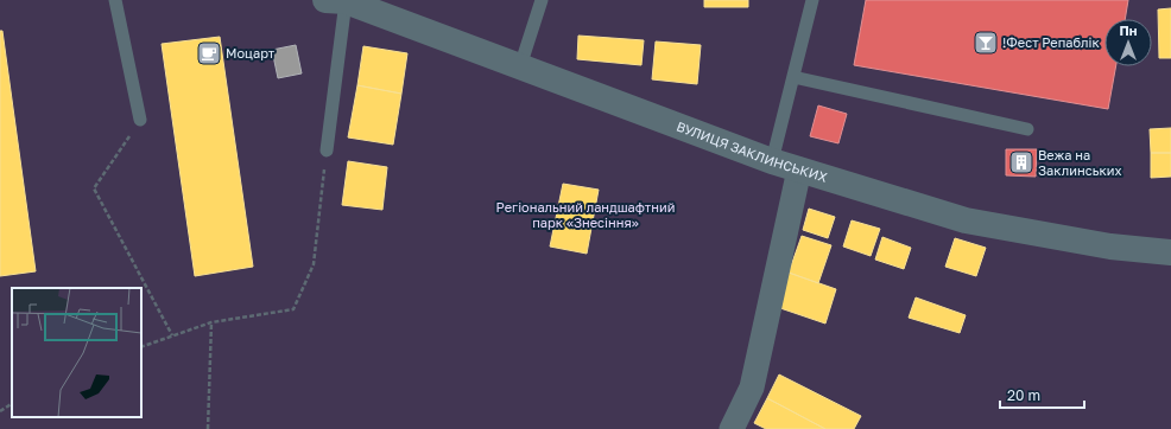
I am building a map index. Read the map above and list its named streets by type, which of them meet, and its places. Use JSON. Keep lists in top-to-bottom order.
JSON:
{
  "streets": {
    "street": ["ВУЛИЦЯ ЗАКЛИНСЬКИХ"]
  },
  "parks": ["Регіональний ландшафтний парк «Знесіння»"],
  "places": {
    "bar": ["!Фест Репаблік"],
    "cafe": ["Моцарт"],
    "building": ["Вежа на Заклинських"]
  },
  "scale_bar": "20 m",
  "north": "top"
}
